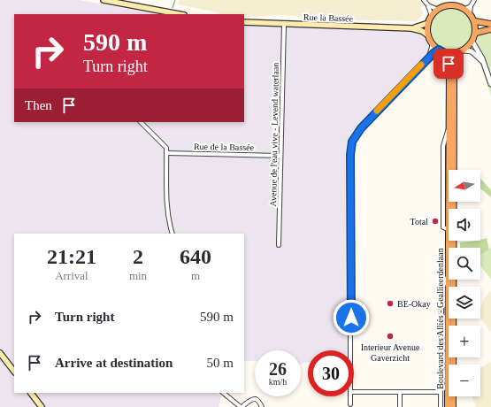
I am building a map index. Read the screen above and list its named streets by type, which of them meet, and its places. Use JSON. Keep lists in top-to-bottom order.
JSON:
{
  "streets": {
    "highway": ["Boulevard des Alliés - Geallieerdenlaan"],
    "main road": ["Rue la Bassée"],
    "street": ["Avenue de l'eau vive - Levend waterlaan", "Rue de la Bassée"]
  },
  "crossings": [
    ["Rue la Bassée", "Avenue de l'eau vive - Levend waterlaan"],
    ["Rue la Bassée", "Boulevard des Alliés - Geallieerdenlaan"],
    ["Avenue de l'eau vive - Levend waterlaan", "Rue de la Bassée"]
  ],
  "places": ["Total", "BE-Okay", "Interieur Avenue Gaverzicht"],
  "north": "left",
  "page": {
    "turn": ["590 m", "Turn right"],
    "then": "Then",
    "map_buttons": ["+", "−"],
    "eta": [
      "21:21",
      "Arrival",
      "2",
      "min",
      "640",
      "m"
    ],
    "list": [
      {
        "name": "Turn right",
        "value": "590 m"
      },
      {
        "name": "Arrive at destination",
        "value": "50 m"
      }
    ],
    "speed": "26 km/h",
    "limit": "30"
  }
}
